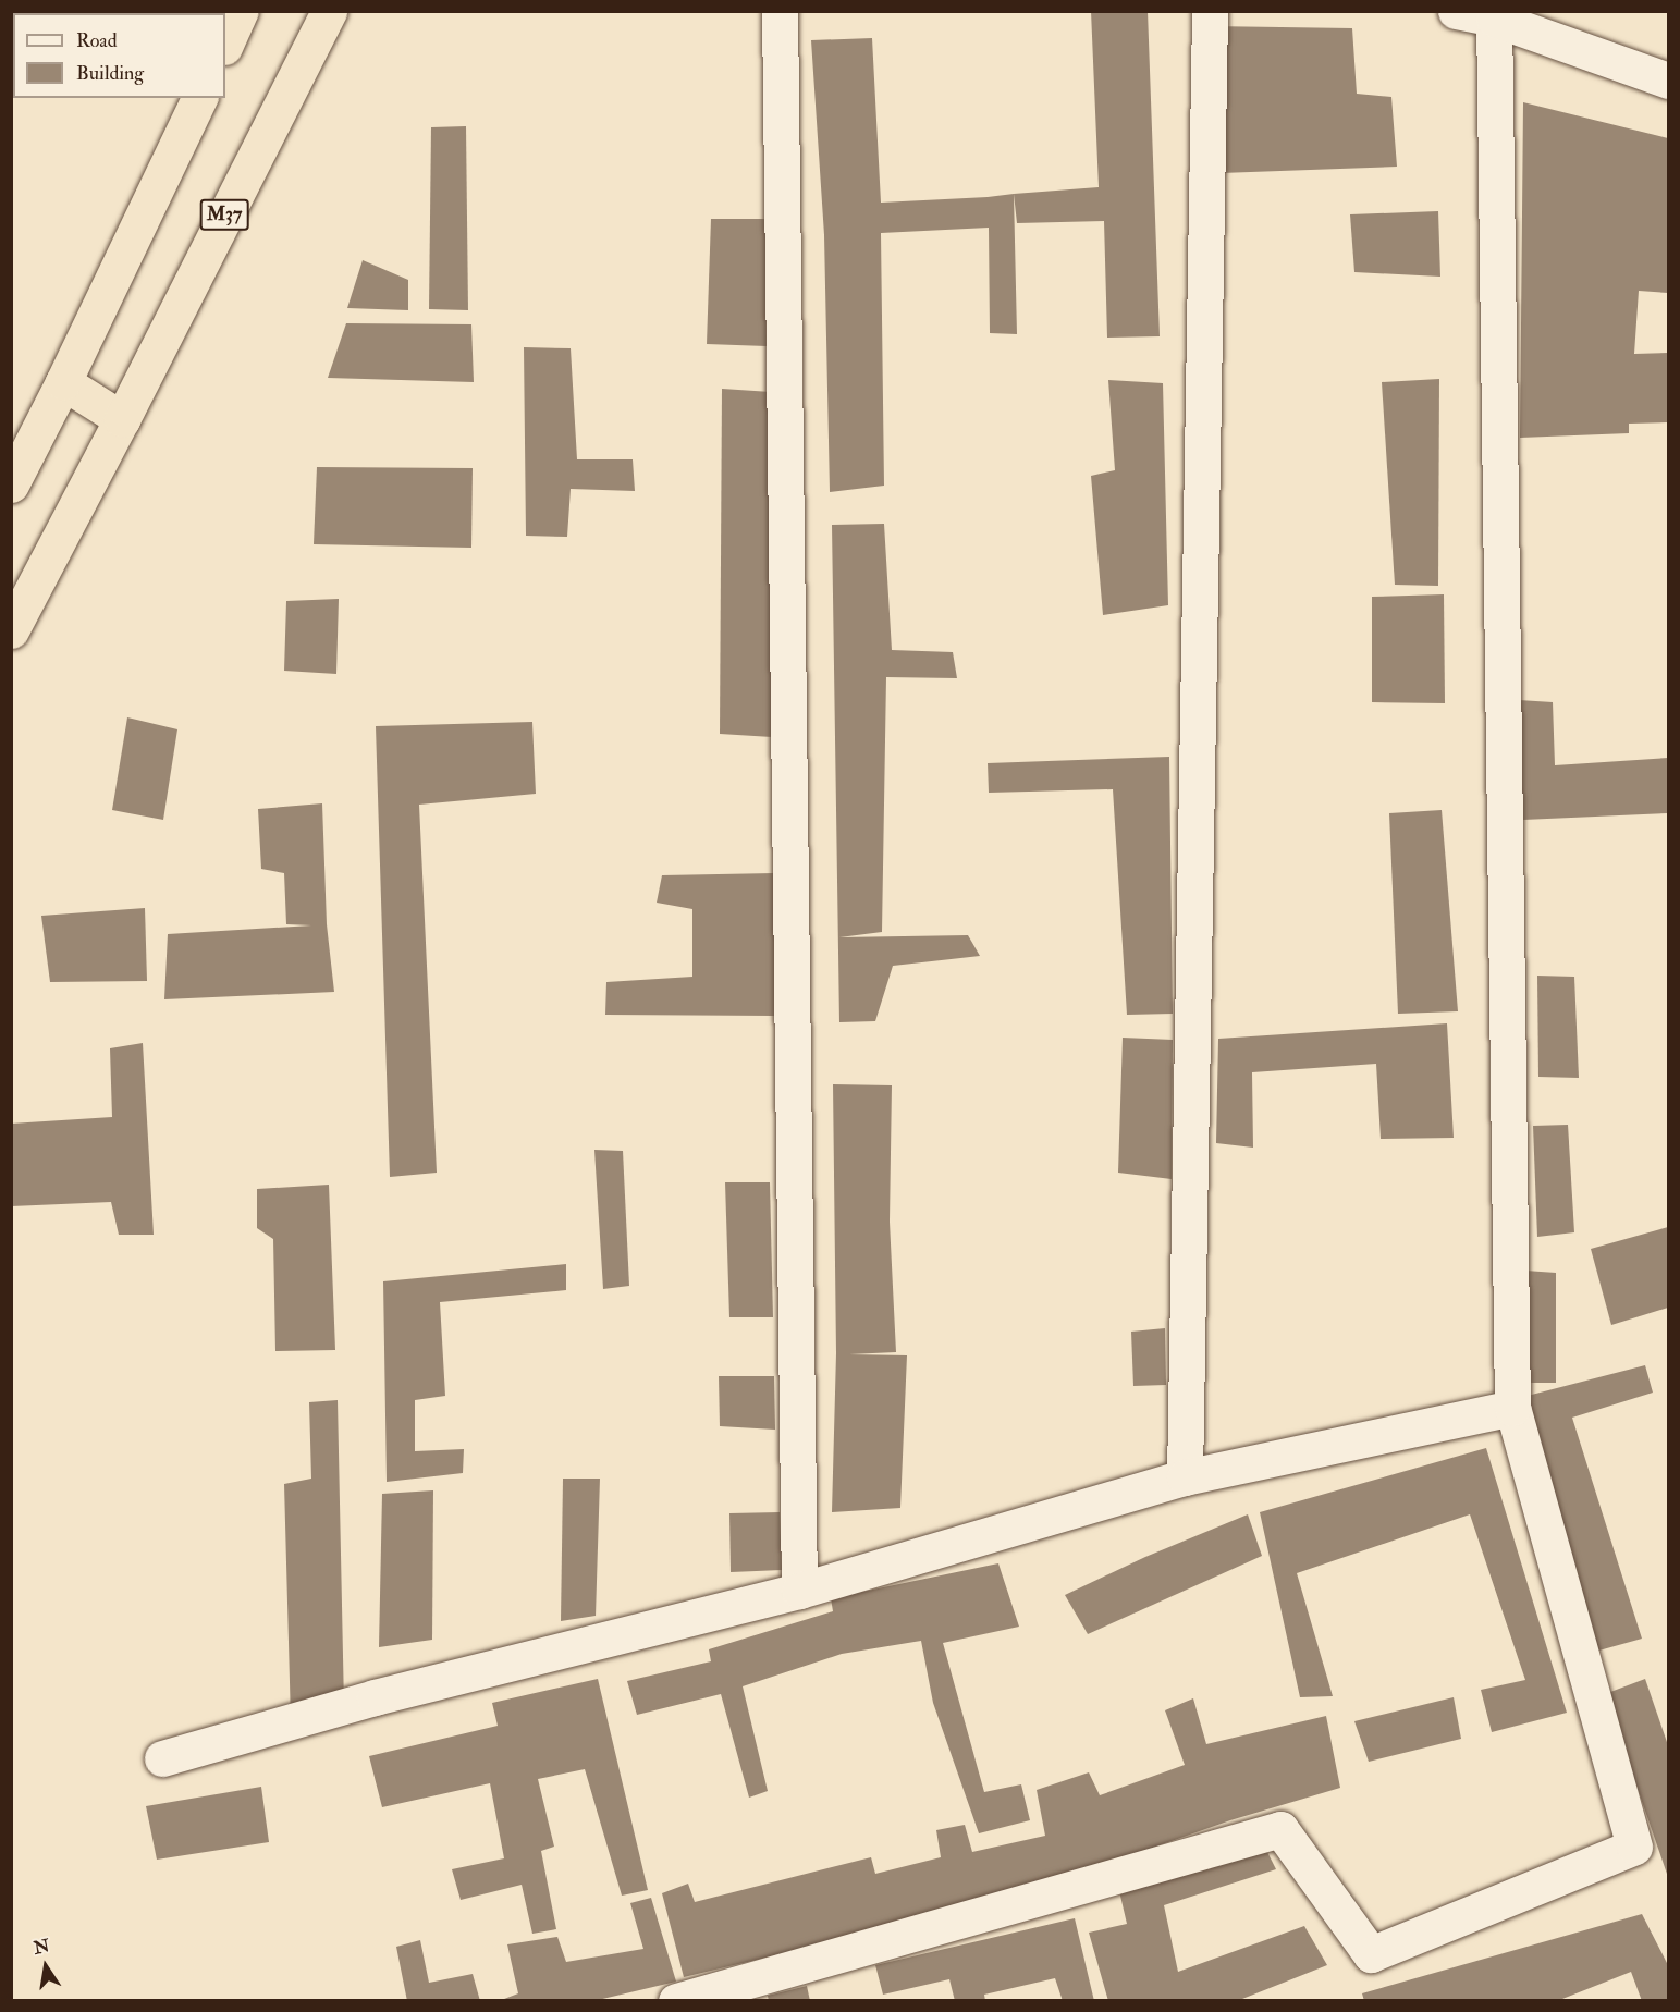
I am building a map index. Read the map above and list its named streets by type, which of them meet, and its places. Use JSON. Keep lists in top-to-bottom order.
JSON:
{
  "streets": {
    "highway": ["M37"]
  },
  "legend": ["Road", "Building"],
  "north": "top"
}
